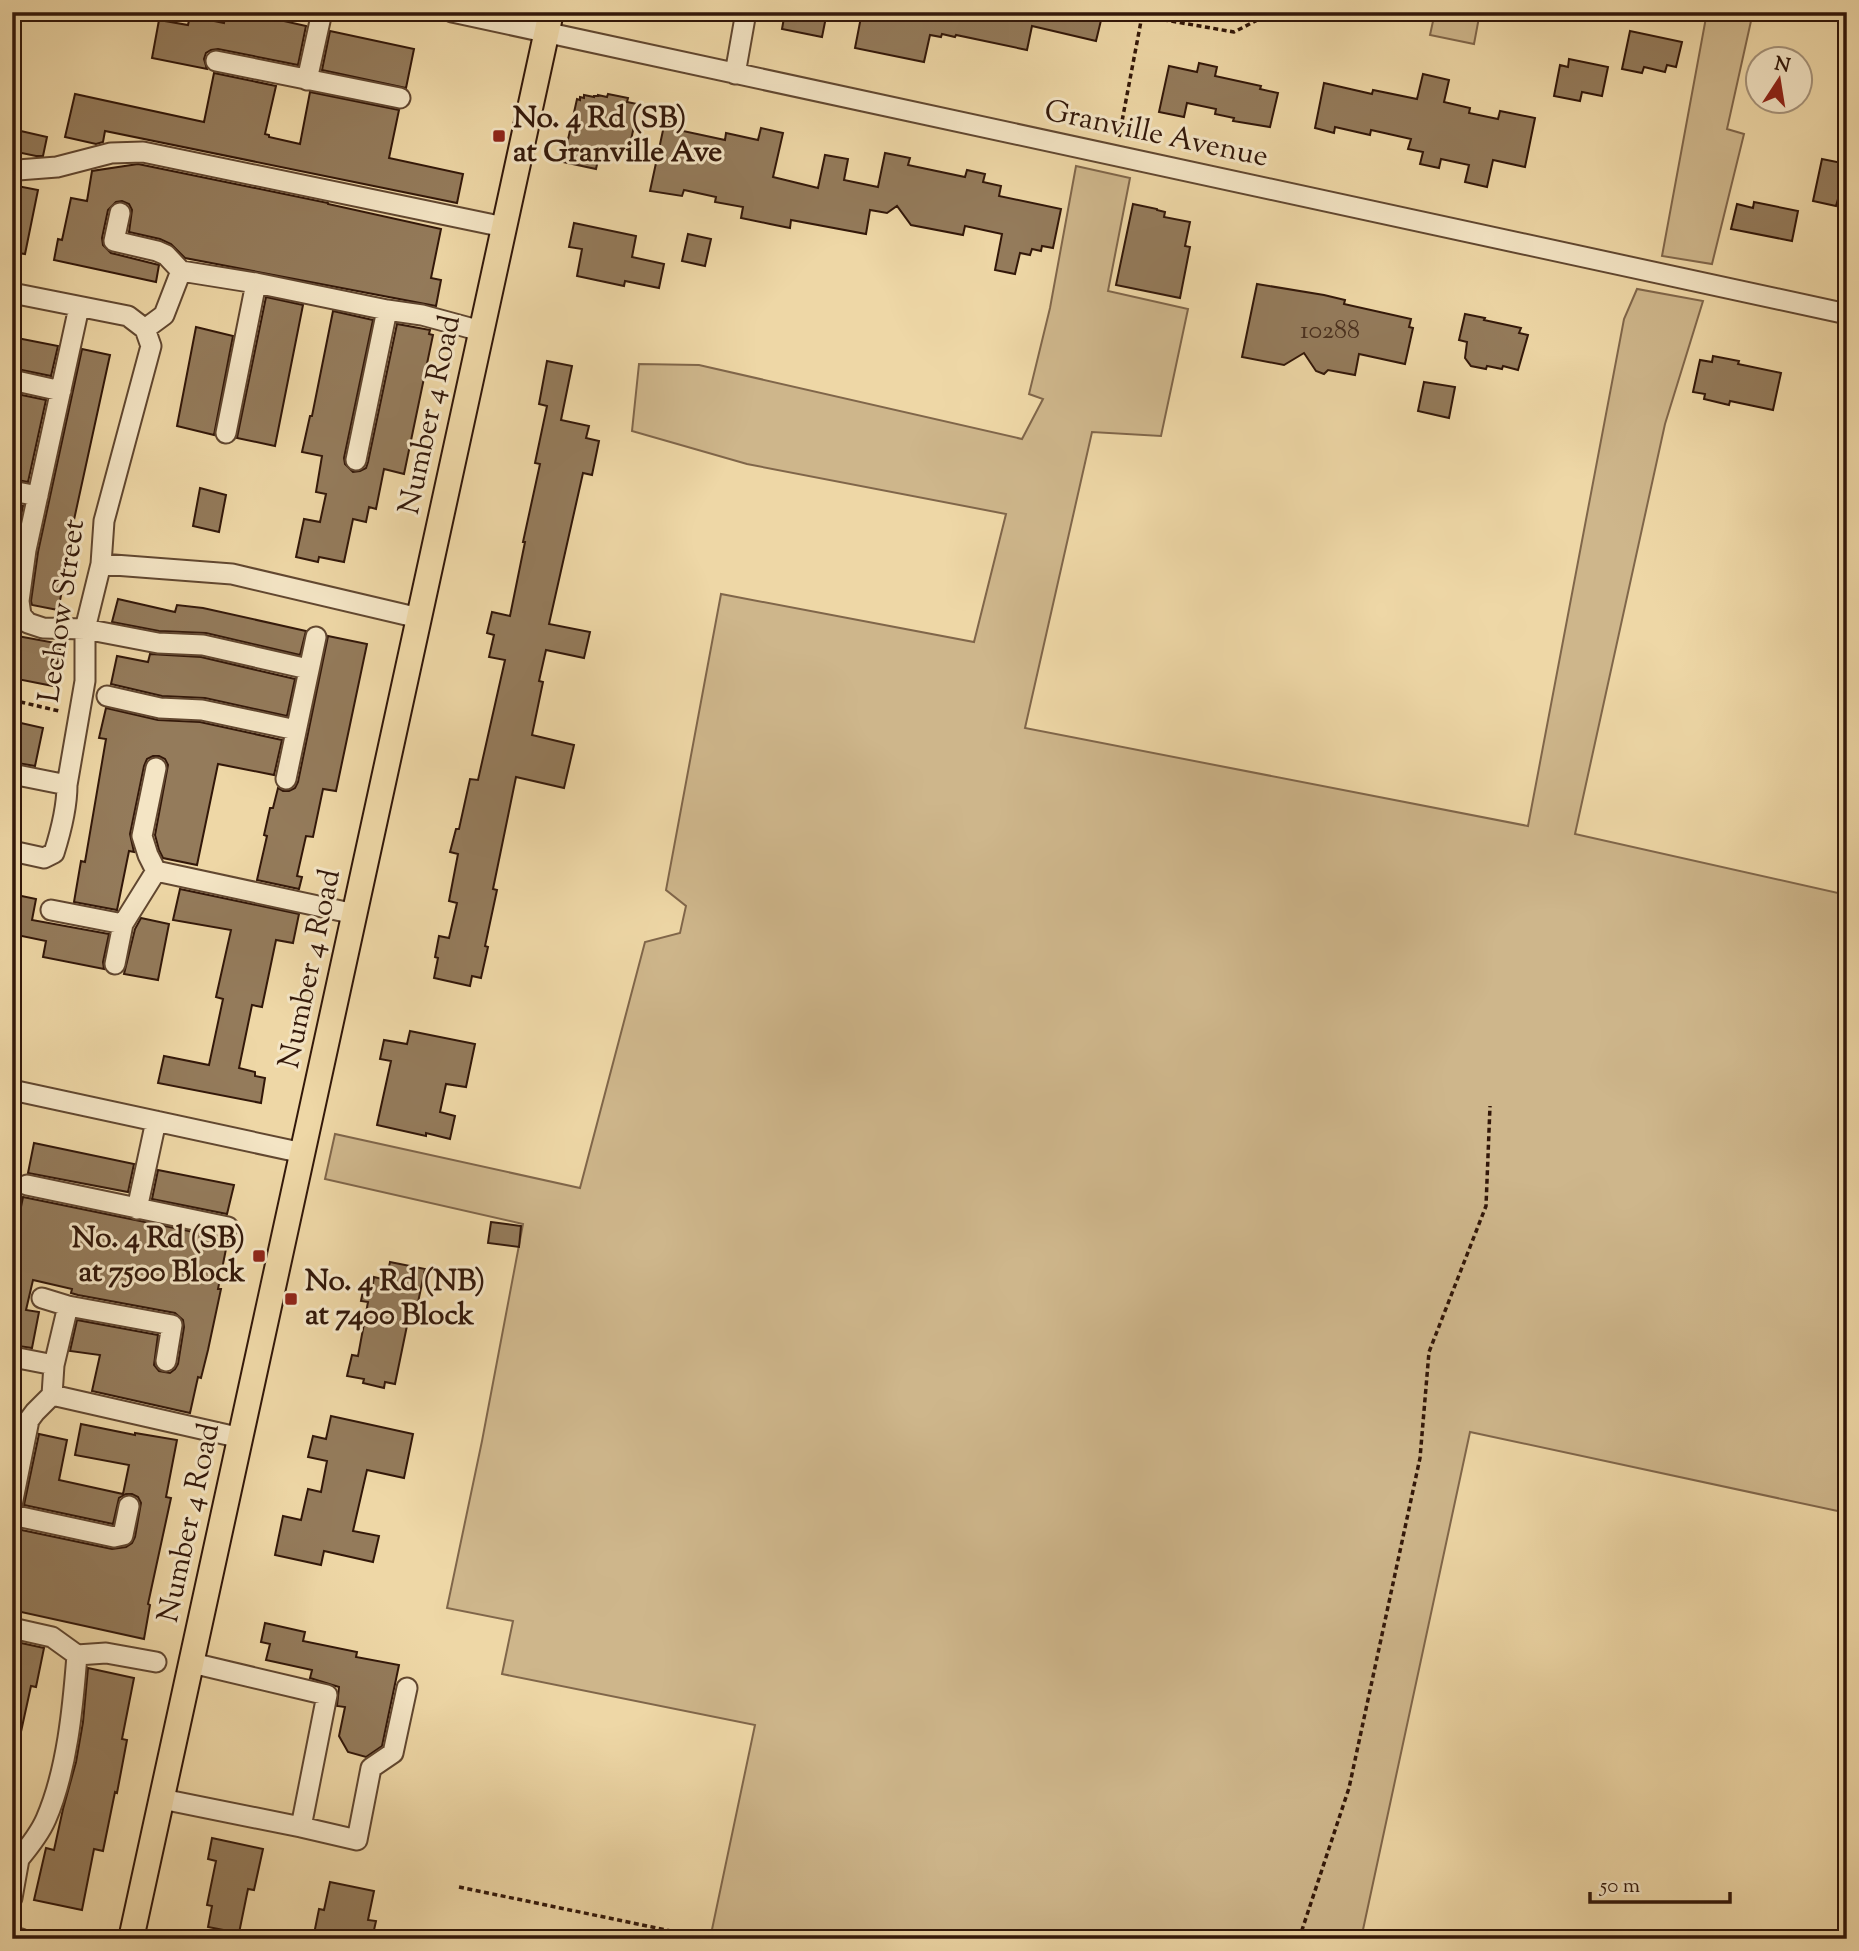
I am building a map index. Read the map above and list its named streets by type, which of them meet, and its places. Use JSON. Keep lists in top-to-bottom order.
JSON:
{
  "streets": {
    "main road": ["Number 4 Road"],
    "street": ["Granville Avenue", "Lechow Street"]
  },
  "crossings": [
    ["Granville Avenue", "Number 4 Road"]
  ],
  "places": {
    "transit": ["No. 4 Rd (SB) at Granville Ave", "No. 4 Rd (SB) at 7500 Block", "No. 4 Rd (NB) at 7400 Block"]
  },
  "house_numbers": ["10288"],
  "scale_bar": "50 m",
  "north": "top"
}
